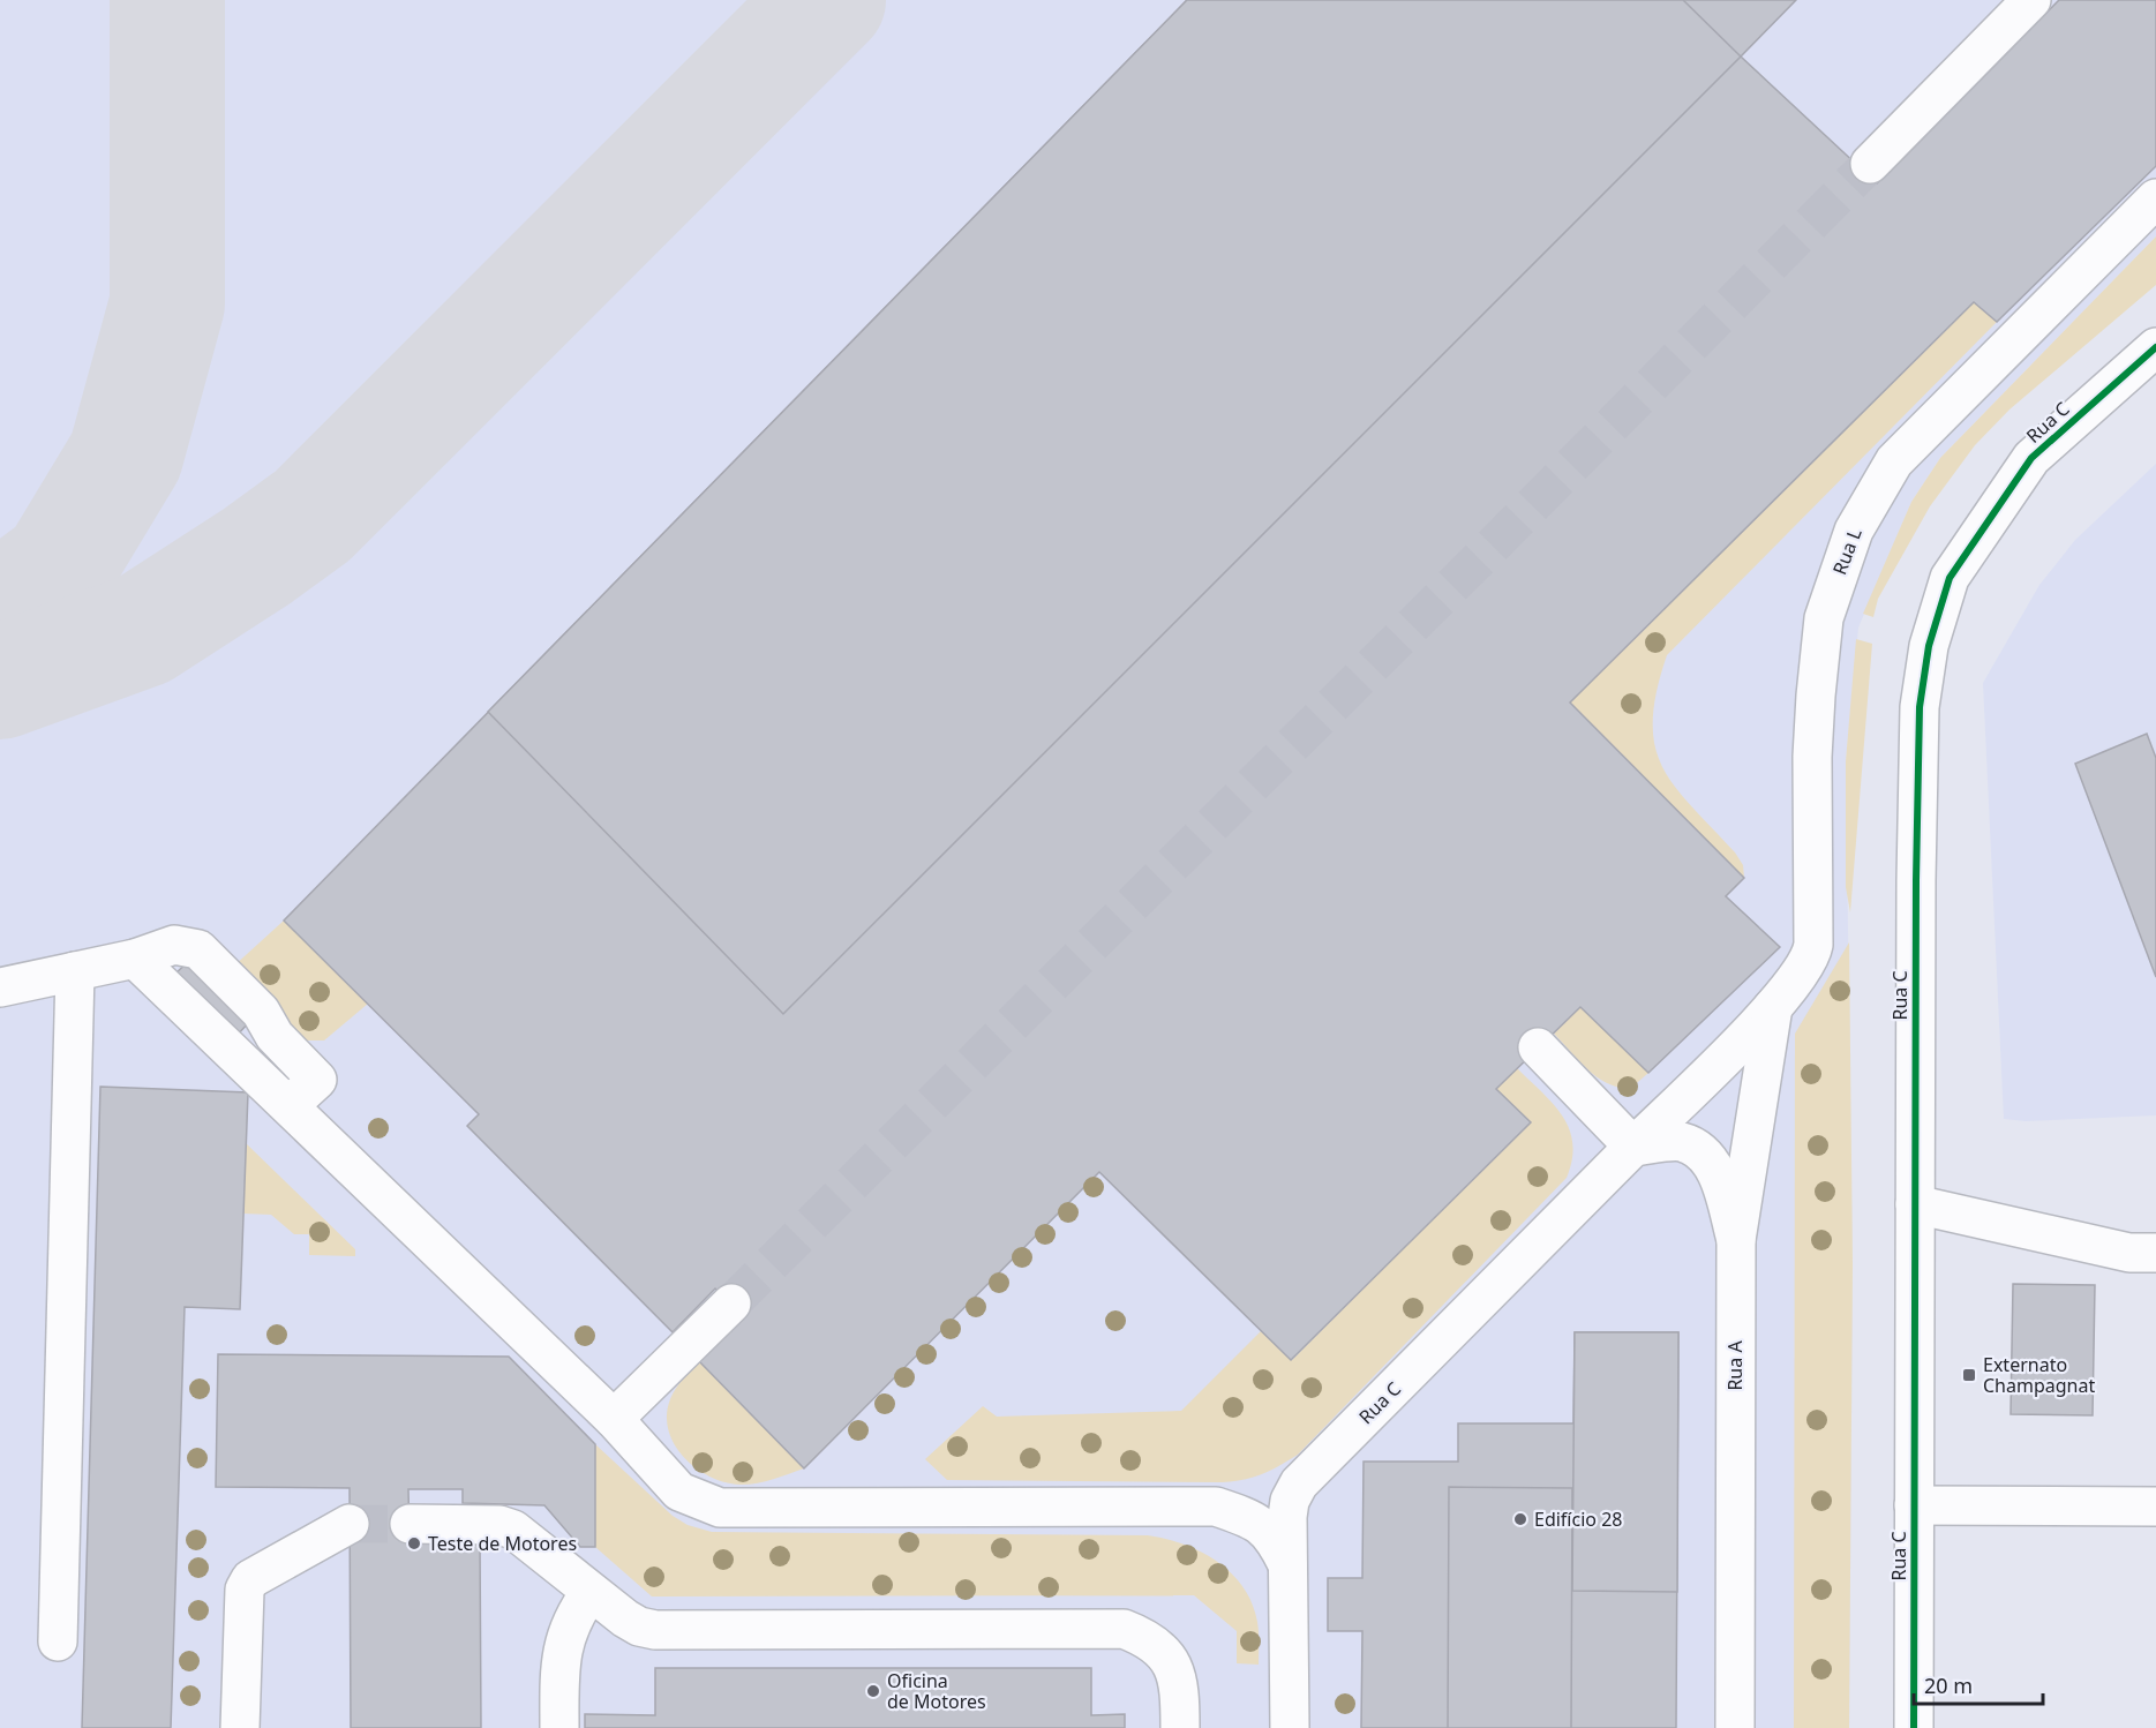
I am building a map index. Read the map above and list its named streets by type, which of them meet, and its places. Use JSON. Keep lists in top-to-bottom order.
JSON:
{
  "streets": {
    "street": ["Rua C", "Rua L", "Rua A"]
  },
  "crossings": [
    ["Rua C", "Rua L"],
    ["Rua C", "Rua A"],
    ["Rua L", "Rua A"]
  ],
  "places": {
    "transit": ["Externato Champagnat"],
    "other": ["Edifício 28", "Teste de Motores", "Oficina de Motores"]
  },
  "scale_bar": "20 m"
}
